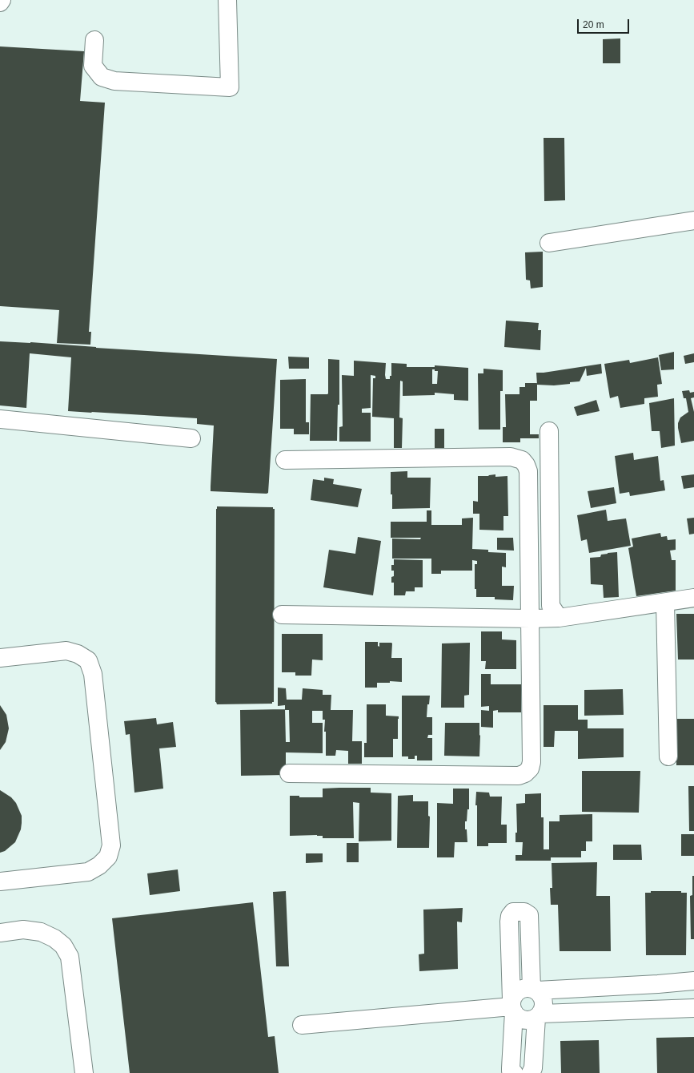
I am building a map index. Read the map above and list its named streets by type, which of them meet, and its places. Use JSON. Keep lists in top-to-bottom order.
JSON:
{
  "scale_bar": "20 m"
}
